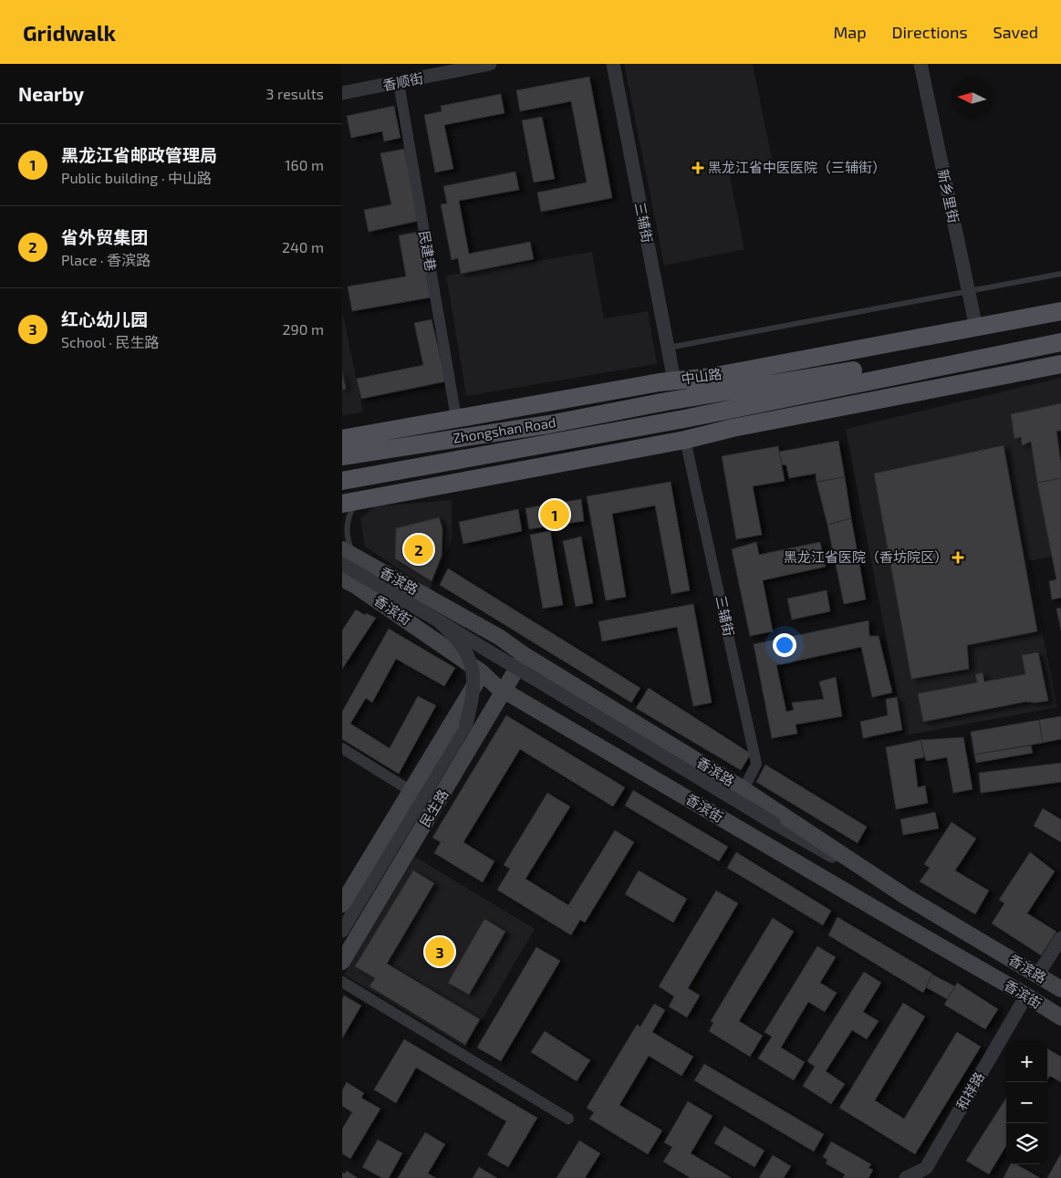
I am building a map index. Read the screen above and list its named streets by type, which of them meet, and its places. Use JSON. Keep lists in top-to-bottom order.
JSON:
{
  "streets": {
    "main road": [
      "中山路",
      "Zhongshan Road",
      "香滨路",
      "香滨街",
      "民生路"
    ],
    "street": [
      "香顺街",
      "新乡里街",
      "三辅街",
      "民建巷",
      "和祥路"
    ]
  },
  "crossings": [
    ["香顺街", "民建巷"],
    ["新乡里街", "中山路"],
    ["三辅街", "中山路"],
    ["三辅街", "香滨路"],
    ["民建巷", "中山路"],
    ["香滨路", "民生路"],
    ["香滨街", "民生路"],
    ["香滨街", "和祥路"]
  ],
  "places": {
    "health": ["黑龙江省中医医院（三辅街）", "黑龙江省医院（香坊院区）"]
  },
  "north": "left",
  "page": {
    "header": "Gridwalk",
    "nav": ["Map", "Directions", "Saved"],
    "heading": ["Nearby", "3 results"],
    "list": [
      {
        "mark": "1",
        "name": "黑龙江省邮政管理局",
        "note": "Public building · 中山路",
        "value": "160 m"
      },
      {
        "mark": "2",
        "name": "省外贸集团",
        "note": "Place · 香滨路",
        "value": "240 m"
      },
      {
        "mark": "3",
        "name": "红心幼儿园",
        "note": "School · 民生路",
        "value": "290 m"
      }
    ],
    "pins": ["1", "2", "3"],
    "map_buttons": ["+", "−"]
  }
}
